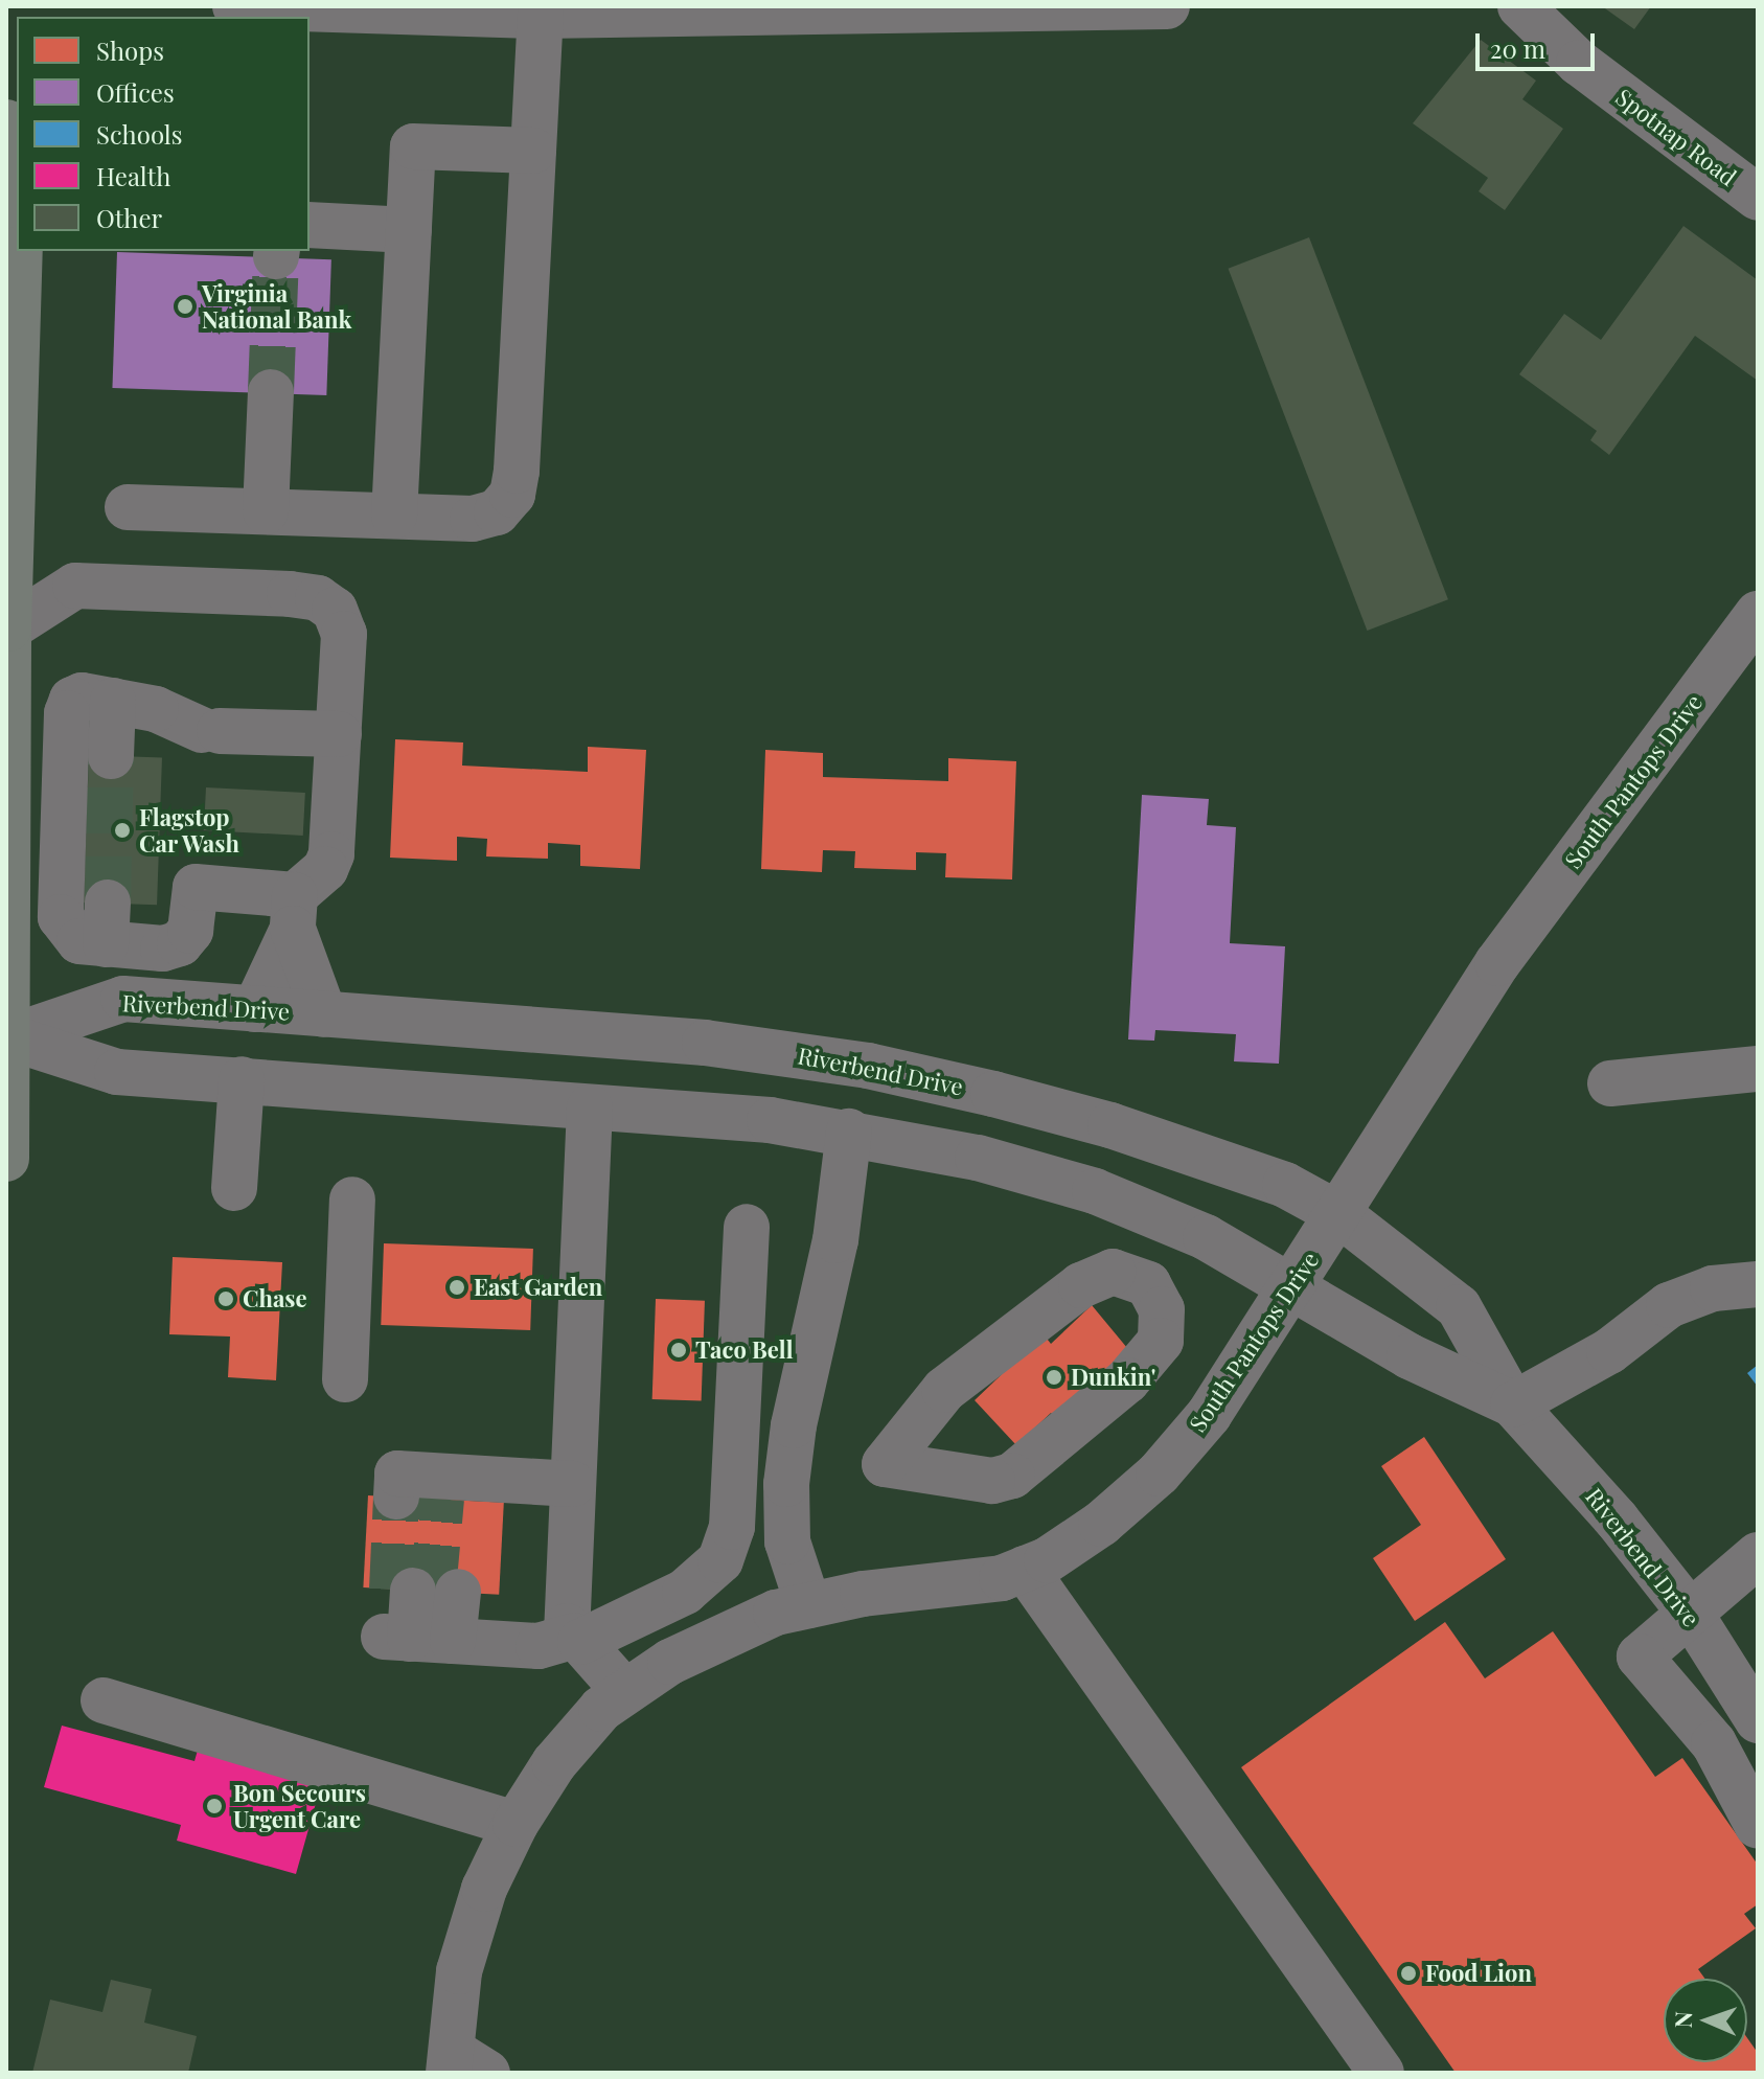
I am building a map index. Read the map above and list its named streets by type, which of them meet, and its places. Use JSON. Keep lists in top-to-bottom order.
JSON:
{
  "streets": {
    "street": ["Spotnap Road", "South Pantops Drive", "Riverbend Drive"]
  },
  "crossings": [
    ["South Pantops Drive", "Riverbend Drive"]
  ],
  "places": [
    "Virginia National Bank",
    "Flagstop Car Wash",
    "East Garden",
    "Chase",
    "Taco Bell",
    "Dunkin'",
    "Bon Secours Urgent Care",
    "Food Lion"
  ],
  "legend": [
    "Shops",
    "Offices",
    "Schools",
    "Health",
    "Other"
  ],
  "scale_bar": "20 m",
  "north": "left"
}
